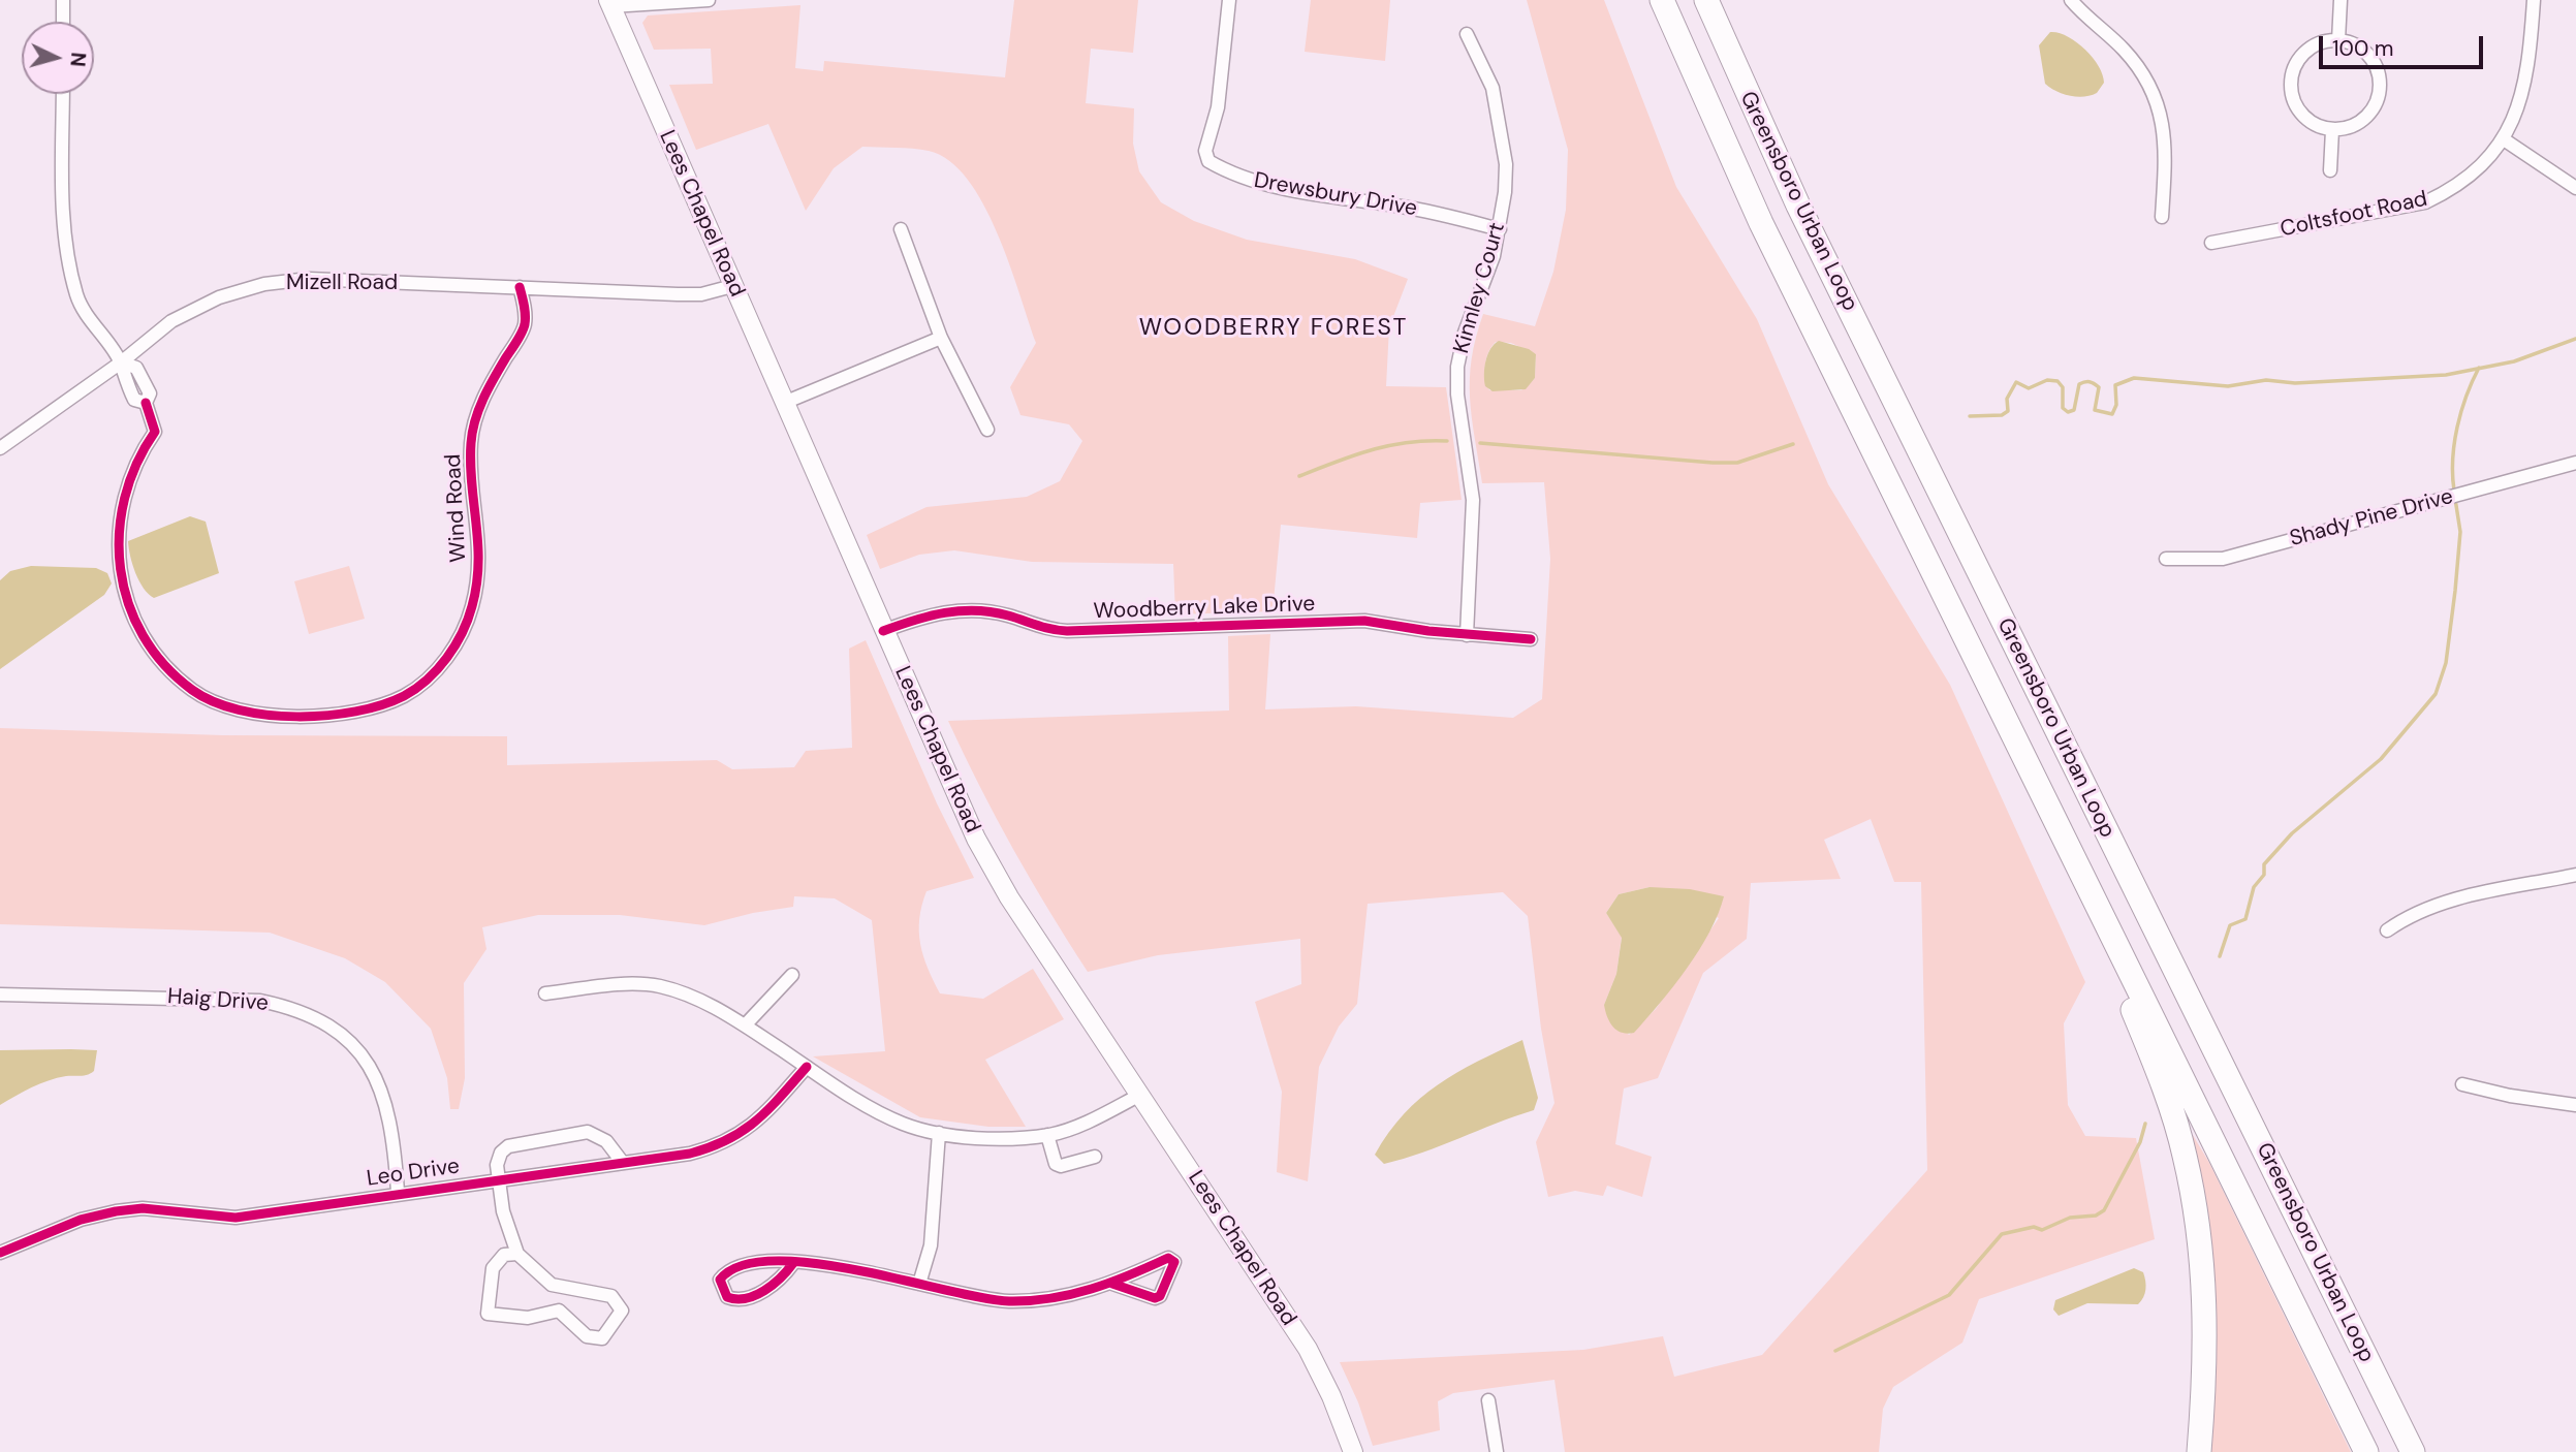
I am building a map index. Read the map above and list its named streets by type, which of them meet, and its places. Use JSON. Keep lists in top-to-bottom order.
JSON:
{
  "streets": {
    "highway": ["Greensboro Urban Loop"],
    "main road": ["Lees Chapel Road"],
    "street": [
      "Drewsbury Drive",
      "Coltsfoot Road",
      "Mizell Road",
      "Kinnley Court",
      "Wind Road",
      "Shady Pine Drive",
      "Woodberry Lake Drive",
      "Haig Drive",
      "Leo Drive"
    ]
  },
  "crossings": [
    ["Drewsbury Drive", "Kinnley Court"],
    ["Lees Chapel Road", "Mizell Road"],
    ["Lees Chapel Road", "Woodberry Lake Drive"],
    ["Mizell Road", "Wind Road"],
    ["Kinnley Court", "Woodberry Lake Drive"],
    ["Haig Drive", "Leo Drive"]
  ],
  "districts": ["WOODBERRY FOREST"],
  "scale_bar": "100 m",
  "north": "right"
}
